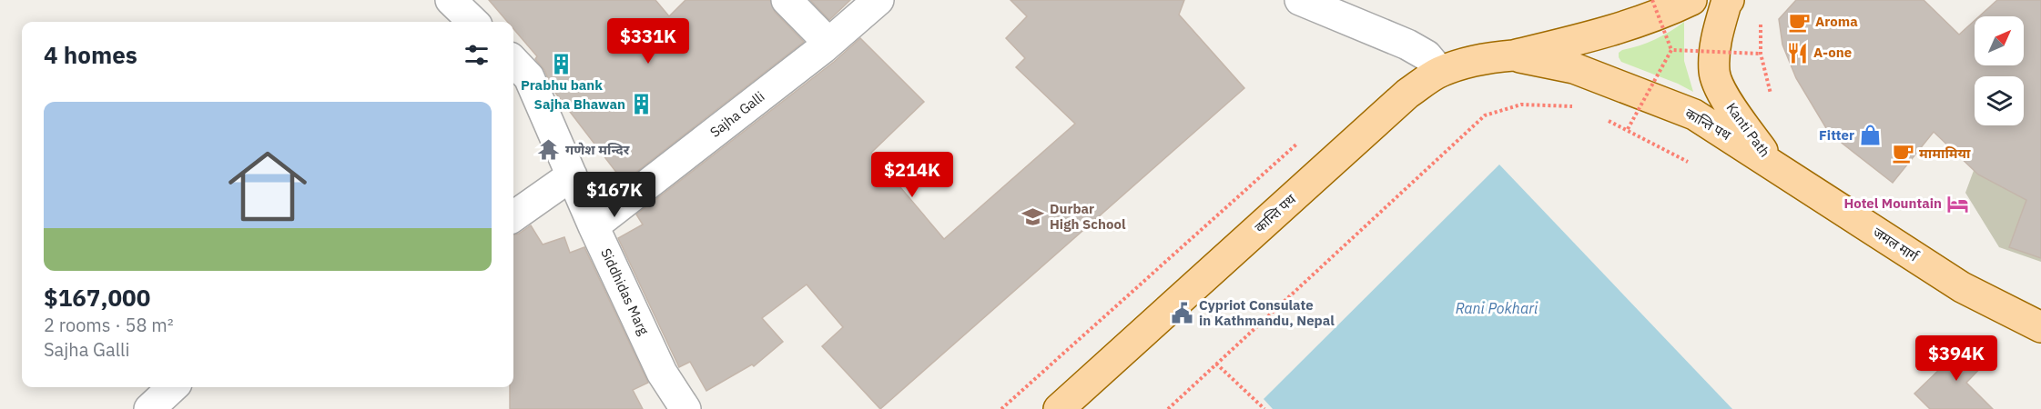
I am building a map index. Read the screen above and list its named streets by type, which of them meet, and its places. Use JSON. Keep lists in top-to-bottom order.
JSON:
{
  "streets": {
    "main road": ["कान्ति पथ", "Kanti Path", "जमल मार्ग"],
    "street": ["Sajha Galli", "Siddhidas Marg"]
  },
  "crossings": [
    ["Sajha Galli", "Siddhidas Marg"],
    ["कान्ति पथ", "Kanti Path"],
    ["कान्ति पथ", "जमल मार्ग"],
    ["Kanti Path", "जमल मार्ग"]
  ],
  "water": ["Rani Pokhari"],
  "places": {
    "cafe": ["Aroma", "मामामिया"],
    "restaurant": ["A-one"],
    "building": ["Prabhu bank", "Sajha Bhawan"],
    "shop": ["Fitter"],
    "temple": ["गणेश मन्दिर"],
    "hotel": ["Hotel Mountain"],
    "school or university": ["Durbar High School"],
    "public building": ["Cypriot Consulate in Kathmandu, Nepal"]
  },
  "north": "top right",
  "page": {
    "price": [
      "$331K",
      "$214K",
      "$167K",
      "$394K"
    ],
    "heading": "4 homes",
    "list": [
      {
        "name": "$167,000",
        "note": "2 rooms · 58 m² · Sajha Galli"
      }
    ]
  }
}
